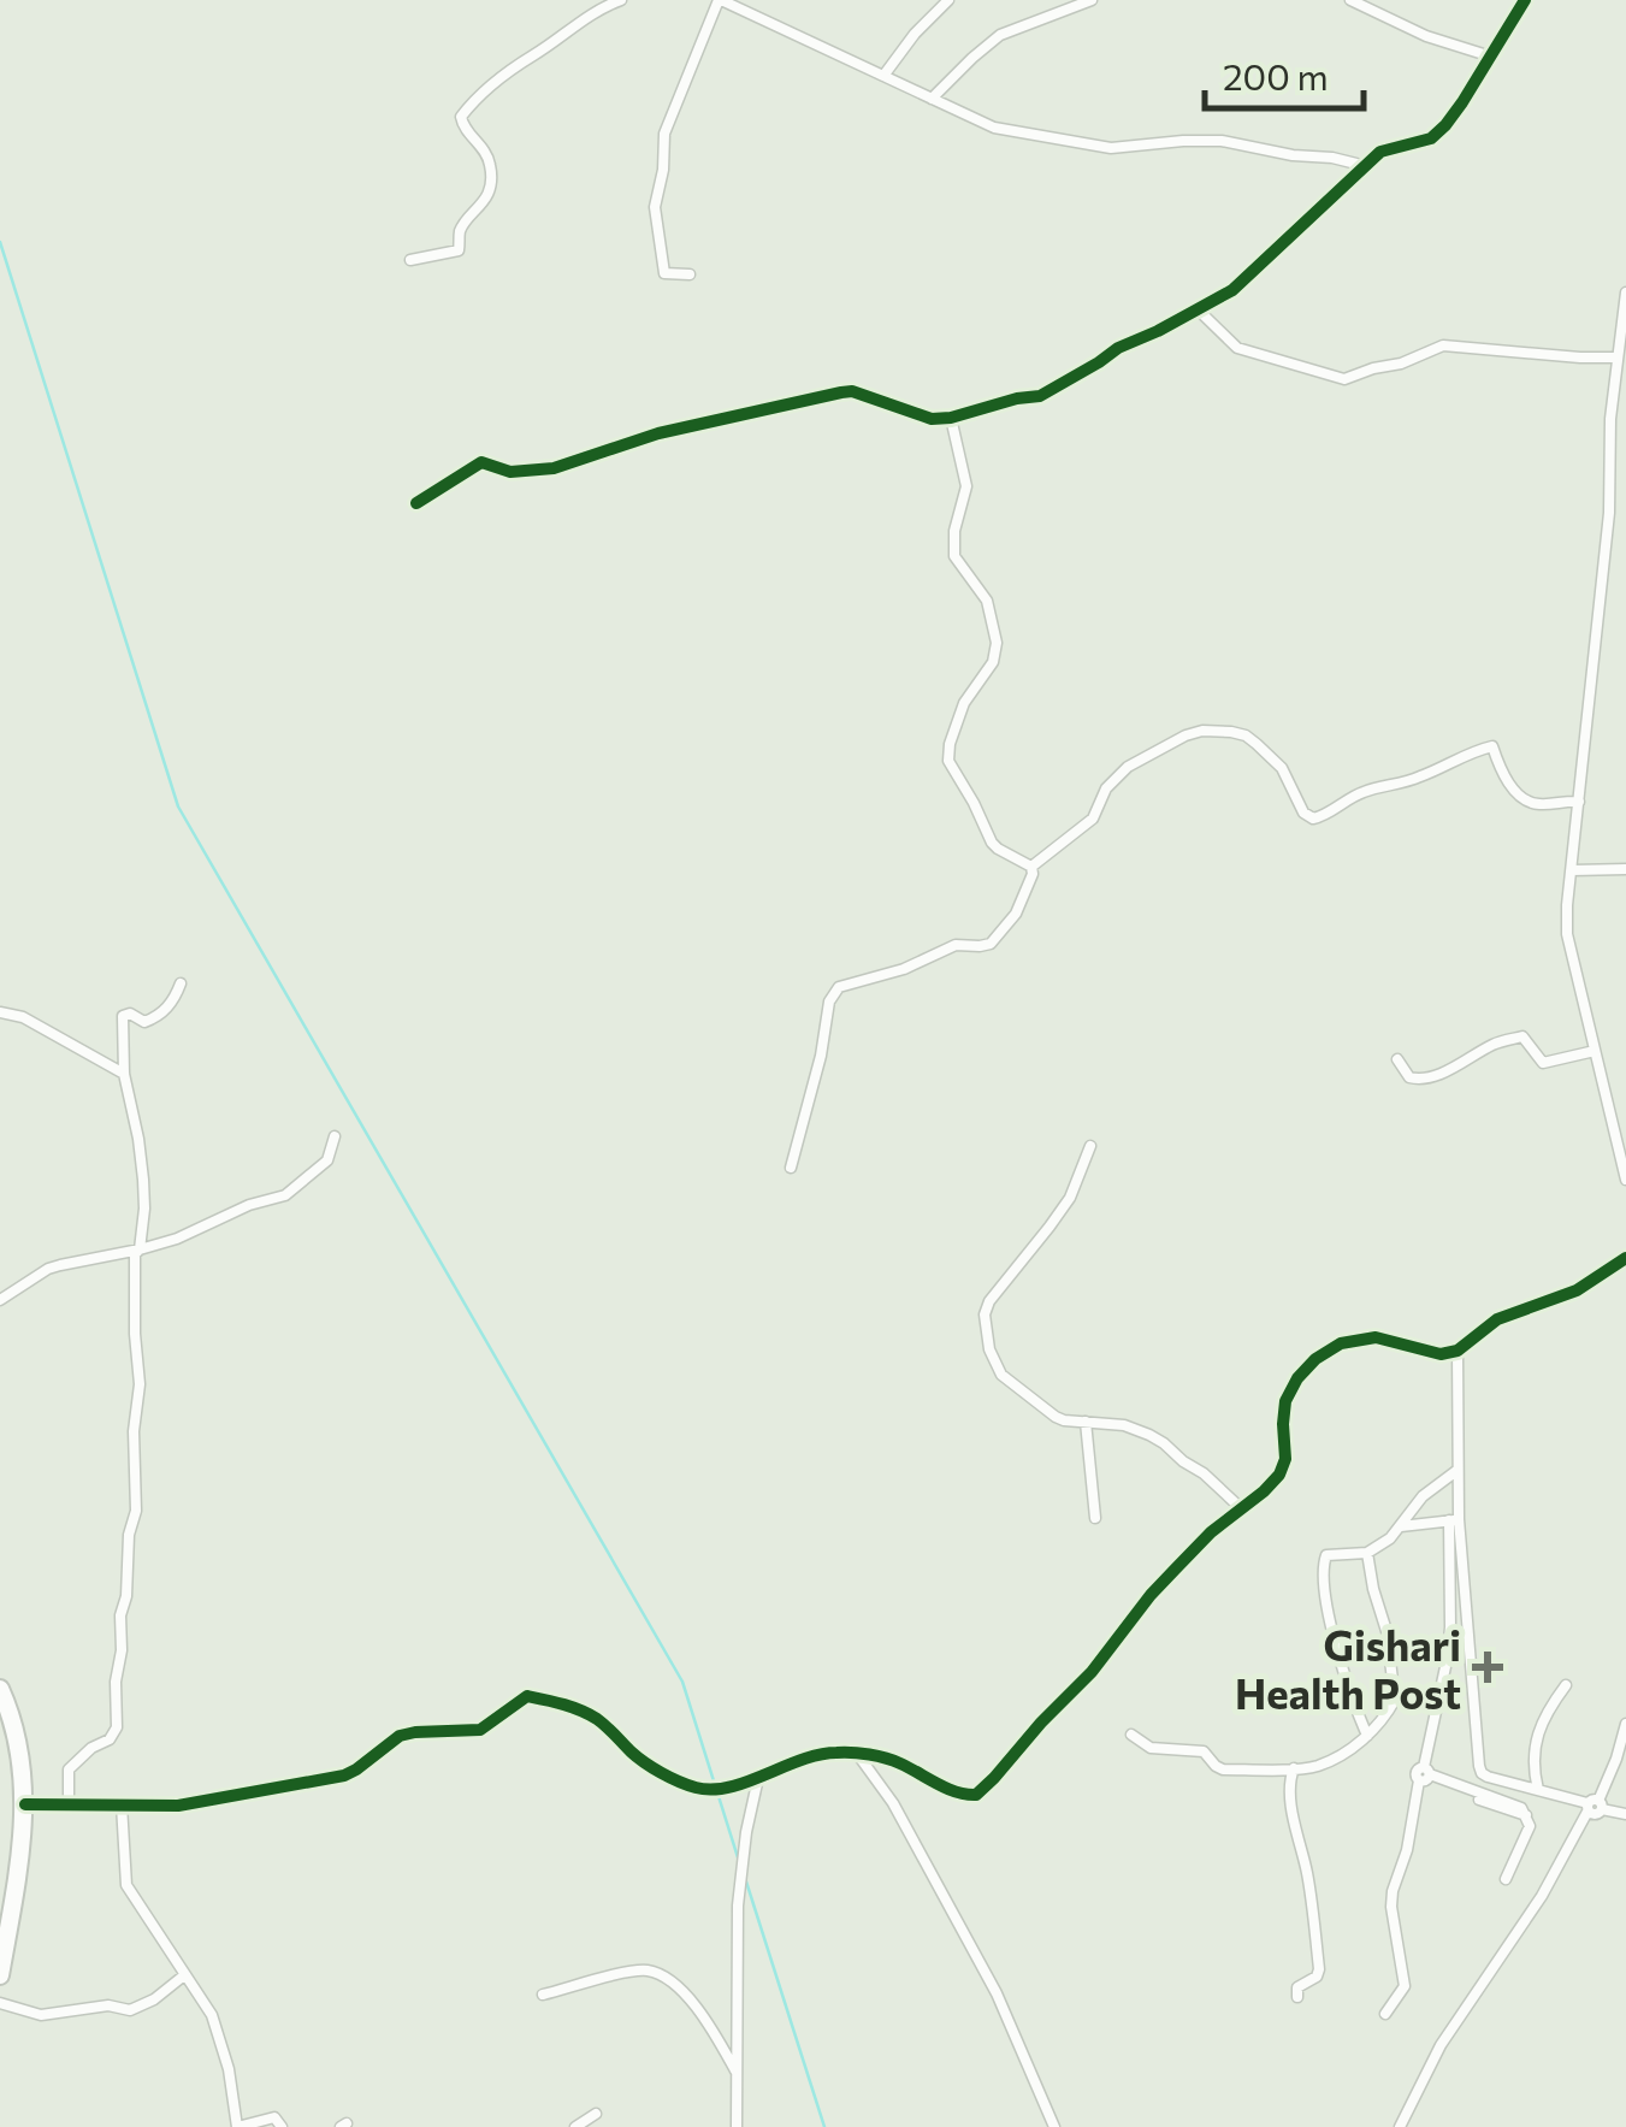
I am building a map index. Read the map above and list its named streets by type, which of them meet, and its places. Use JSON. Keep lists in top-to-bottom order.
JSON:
{
  "places": {
    "health": ["Gishari Health Post"]
  },
  "scale_bar": "200 m"
}
